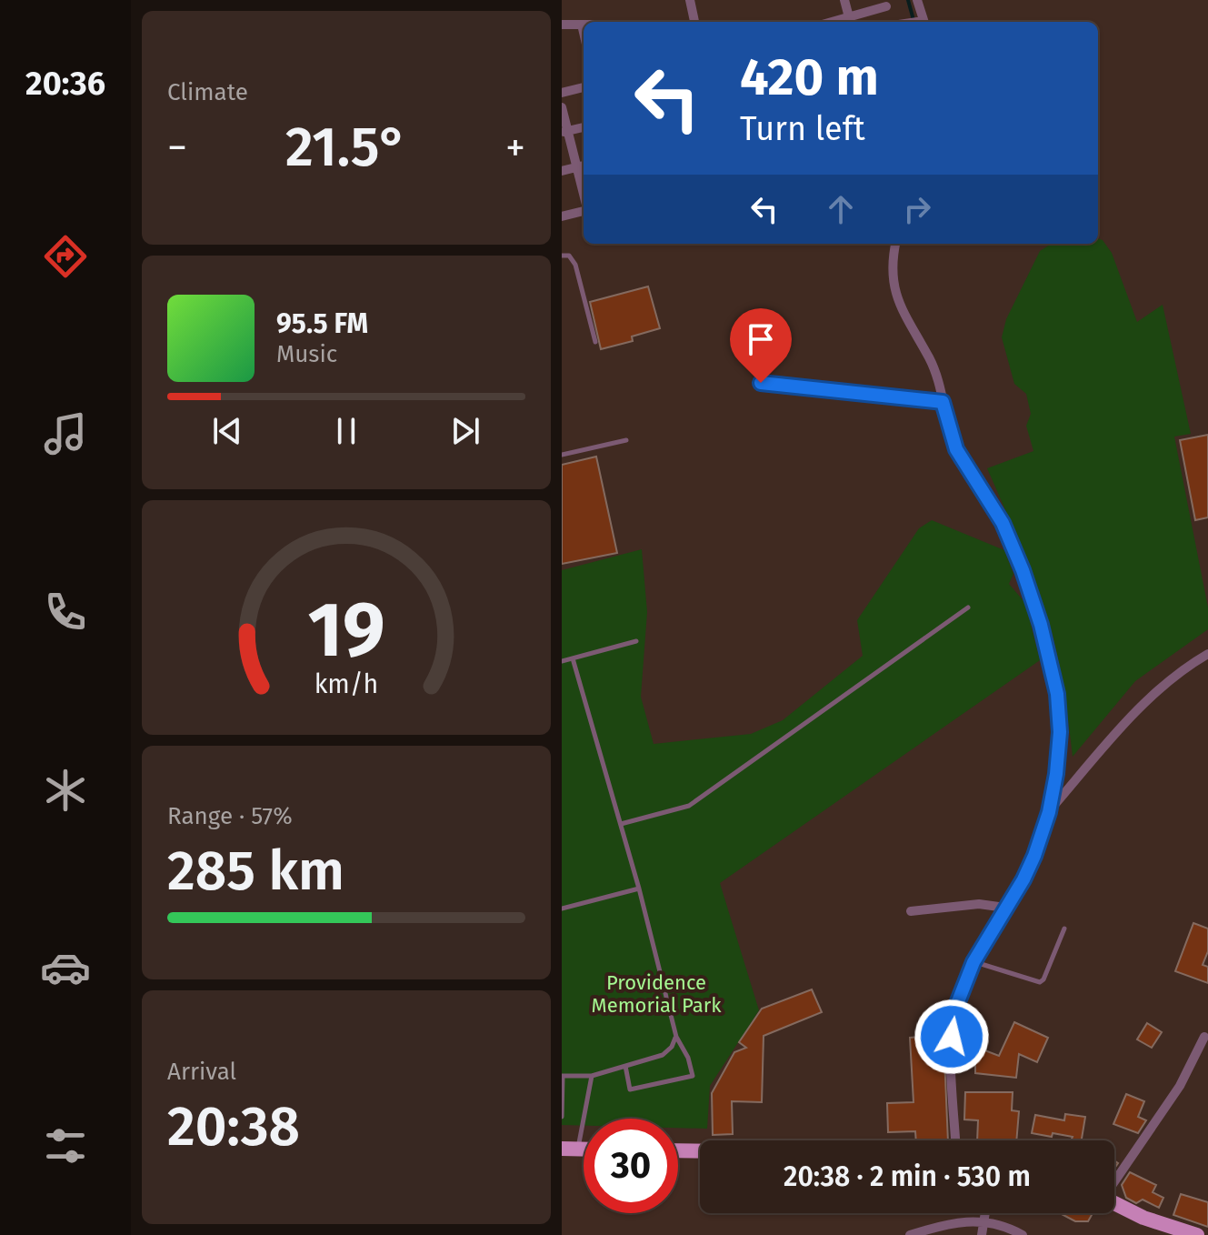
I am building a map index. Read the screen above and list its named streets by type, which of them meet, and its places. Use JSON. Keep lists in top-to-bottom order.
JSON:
{
  "parks": ["Providence Memorial Park"],
  "page": {
    "tabs": "20:36",
    "tile": [
      "Climate",
      ["Range · 57%", "285 km"],
      ["Arrival", "20:38"]
    ],
    "turn": ["420 m", "Turn left"],
    "heat": ["−", "21.5°", "+"],
    "song": ["95.5 FM", "Music"],
    "limit": "30",
    "trip": "20:38 · 2 min · 530 m",
    "gauge": ["19", "km/h"]
  }
}
